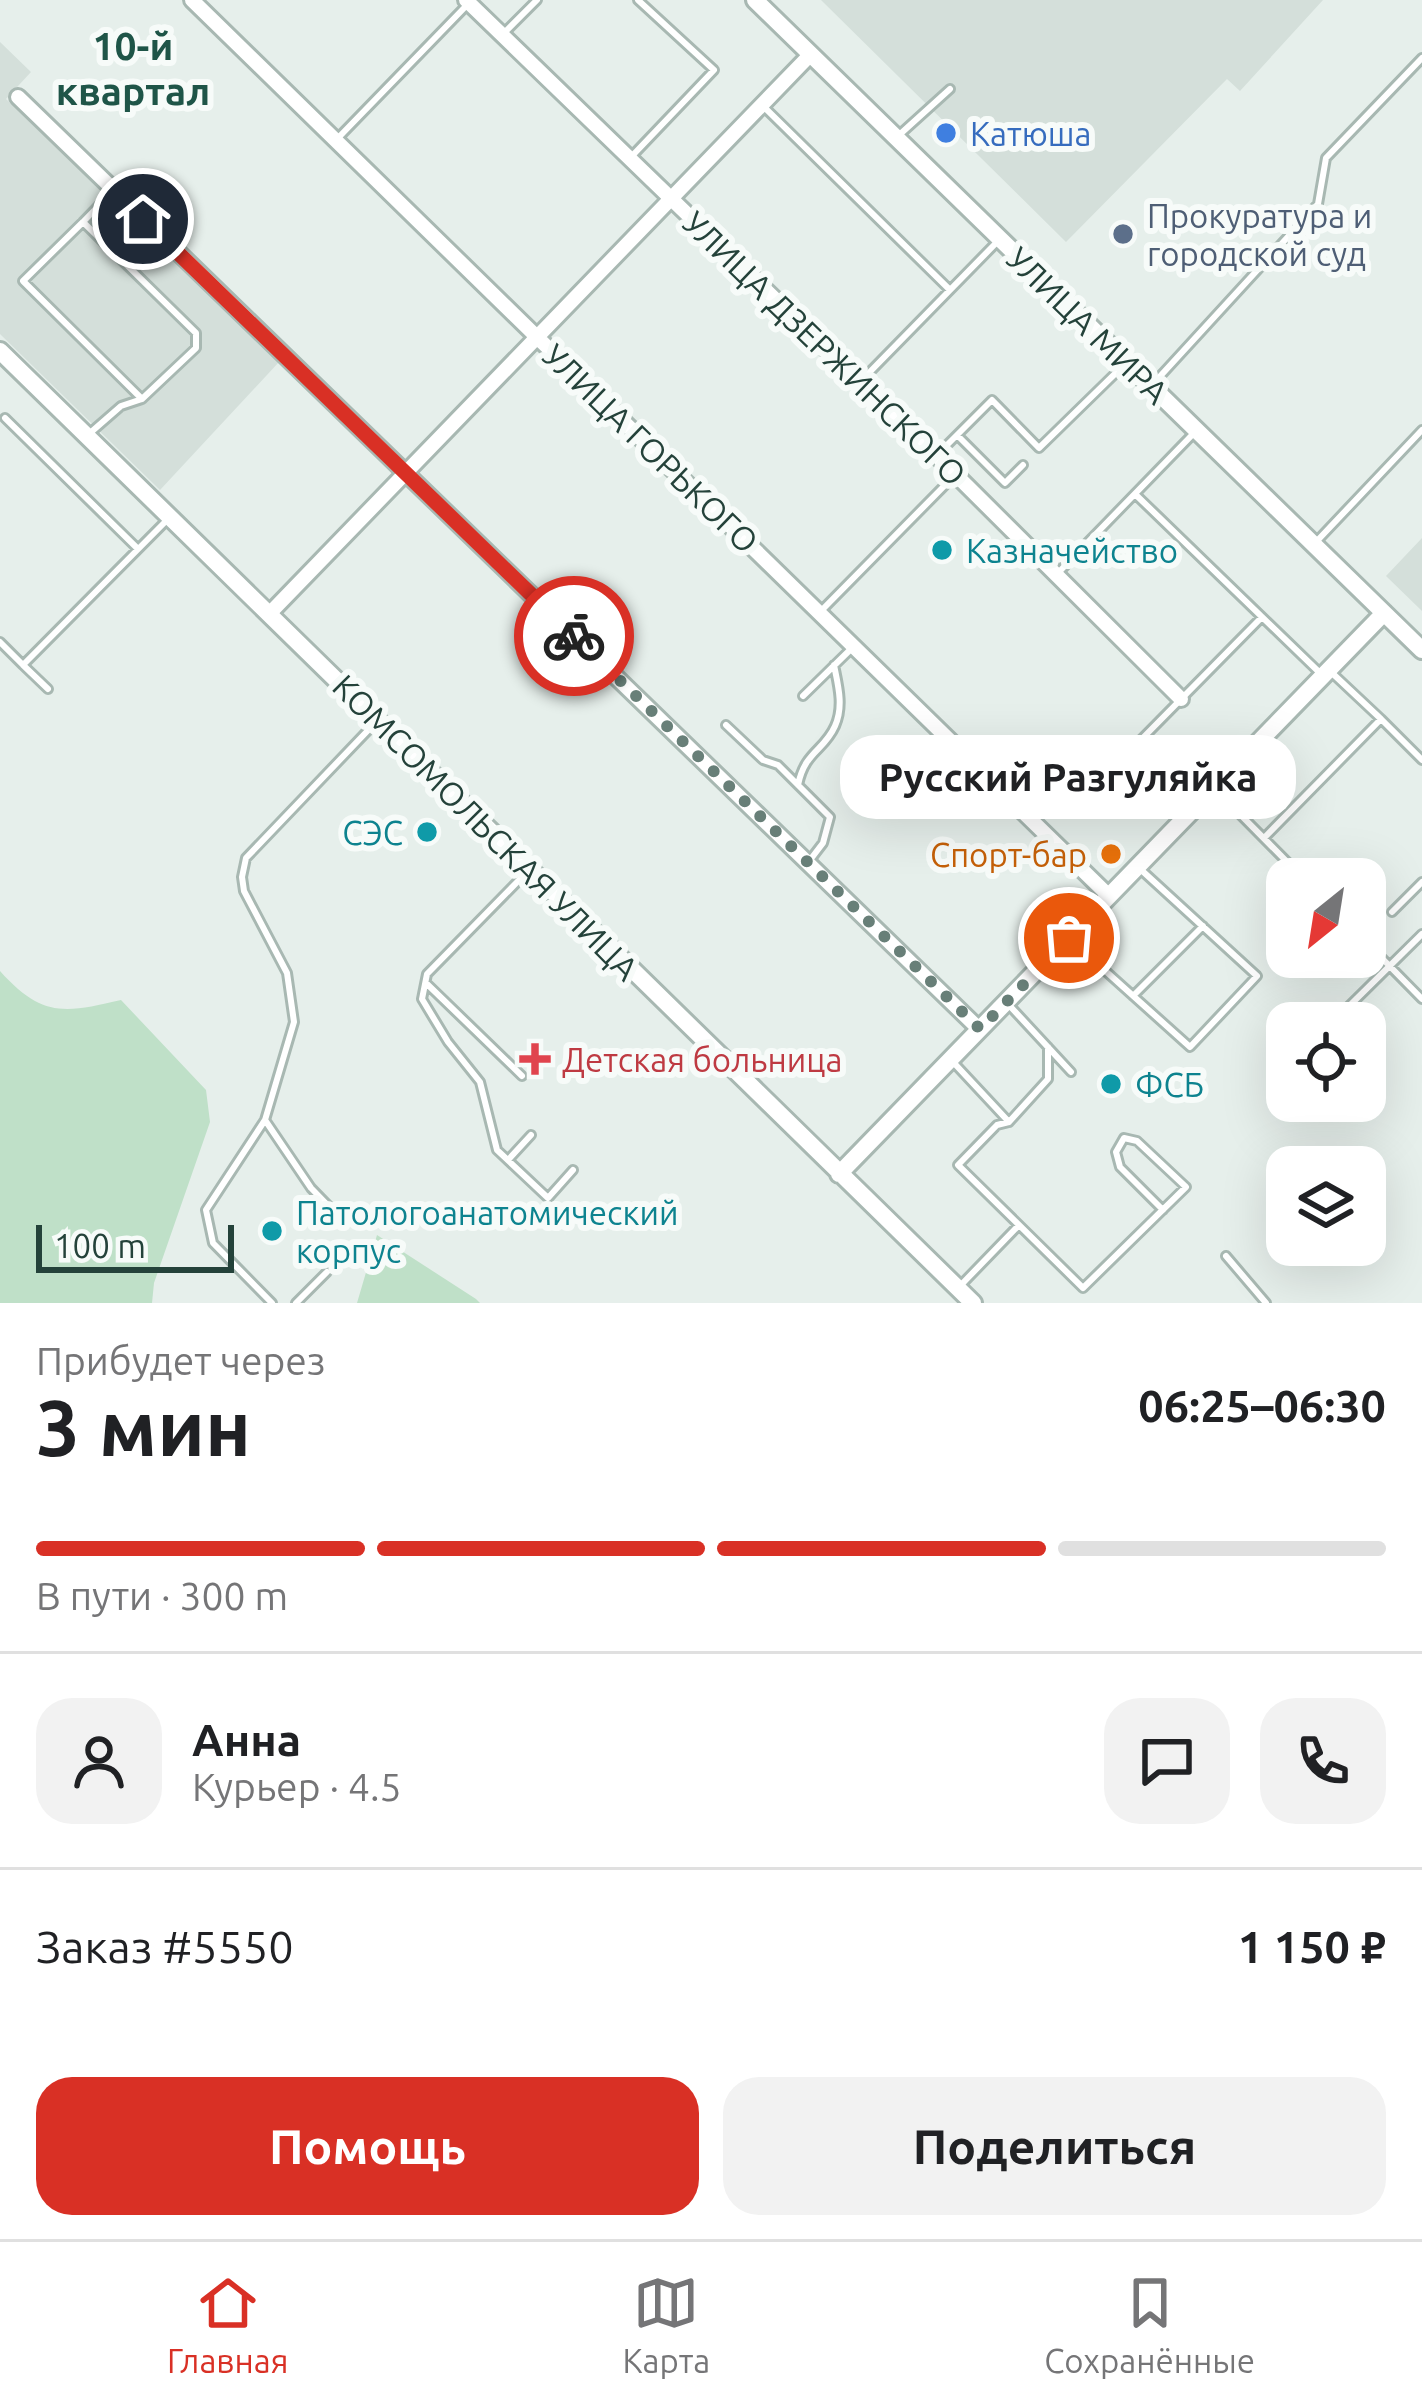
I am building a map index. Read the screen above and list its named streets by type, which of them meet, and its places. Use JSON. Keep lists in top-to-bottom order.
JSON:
{
  "streets": {
    "street": [
      "УЛИЦА МИРА",
      "УЛИЦА ДЗЕРЖИНСКОГО",
      "УЛИЦА ГОРЬКОГО",
      "КОМСОМОЛЬСКАЯ УЛИЦА"
    ]
  },
  "districts": ["10-й квартал"],
  "places": {
    "other": [
      "Катюша",
      "Прокуратура и городской суд",
      "Казначейство",
      "СЭС",
      "Спорт-бар",
      "Русский Разгуляйка",
      "ФСБ",
      "Патологоанатомический корпус"
    ],
    "health": ["Детская больница"]
  },
  "scale_bar": "100 m",
  "north": "bottom left",
  "page": {
    "bubble": "Русский Разгуляйка",
    "scale": "100 m",
    "heading": ["3 мин", "Прибудет через", "06:25–06:30"],
    "panel": [
      "Анна",
      "Курьер · 4.5",
      "Заказ #5550",
      "1 150 ₽"
    ],
    "bar": "В пути · 300 m",
    "buttons": ["Помощь", "Поделиться"],
    "tabs": ["Главная", "Карта", "Сохранённые"]
  }
}
